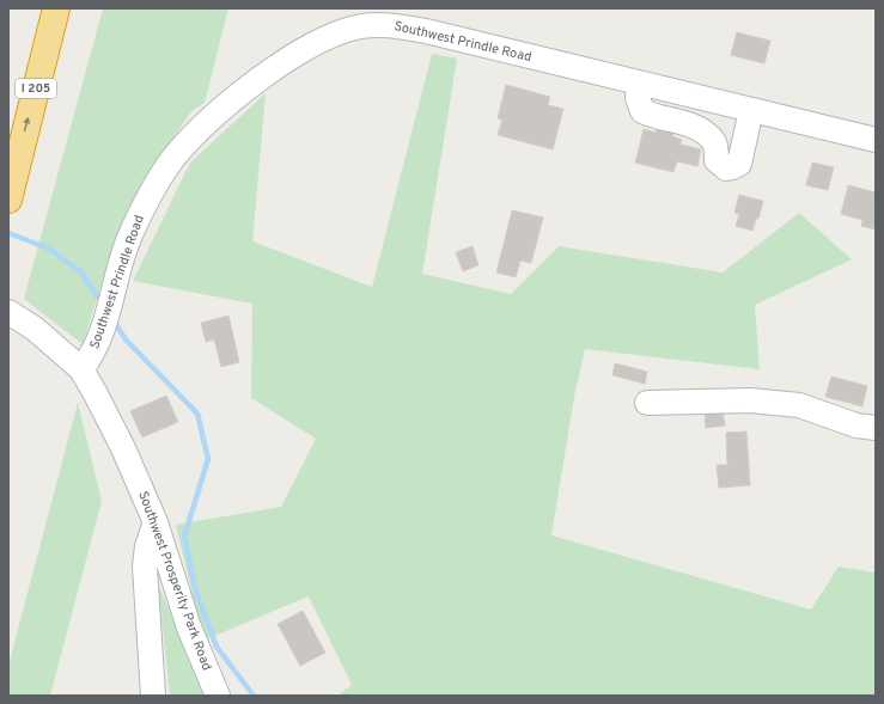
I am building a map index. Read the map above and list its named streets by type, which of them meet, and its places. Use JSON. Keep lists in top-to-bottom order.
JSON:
{
  "streets": {
    "highway": ["I 205"],
    "street": ["Southwest Prindle Road", "Southwest Prosperity Park Road"]
  },
  "crossings": [
    ["Southwest Prindle Road", "Southwest Prosperity Park Road"]
  ]
}
